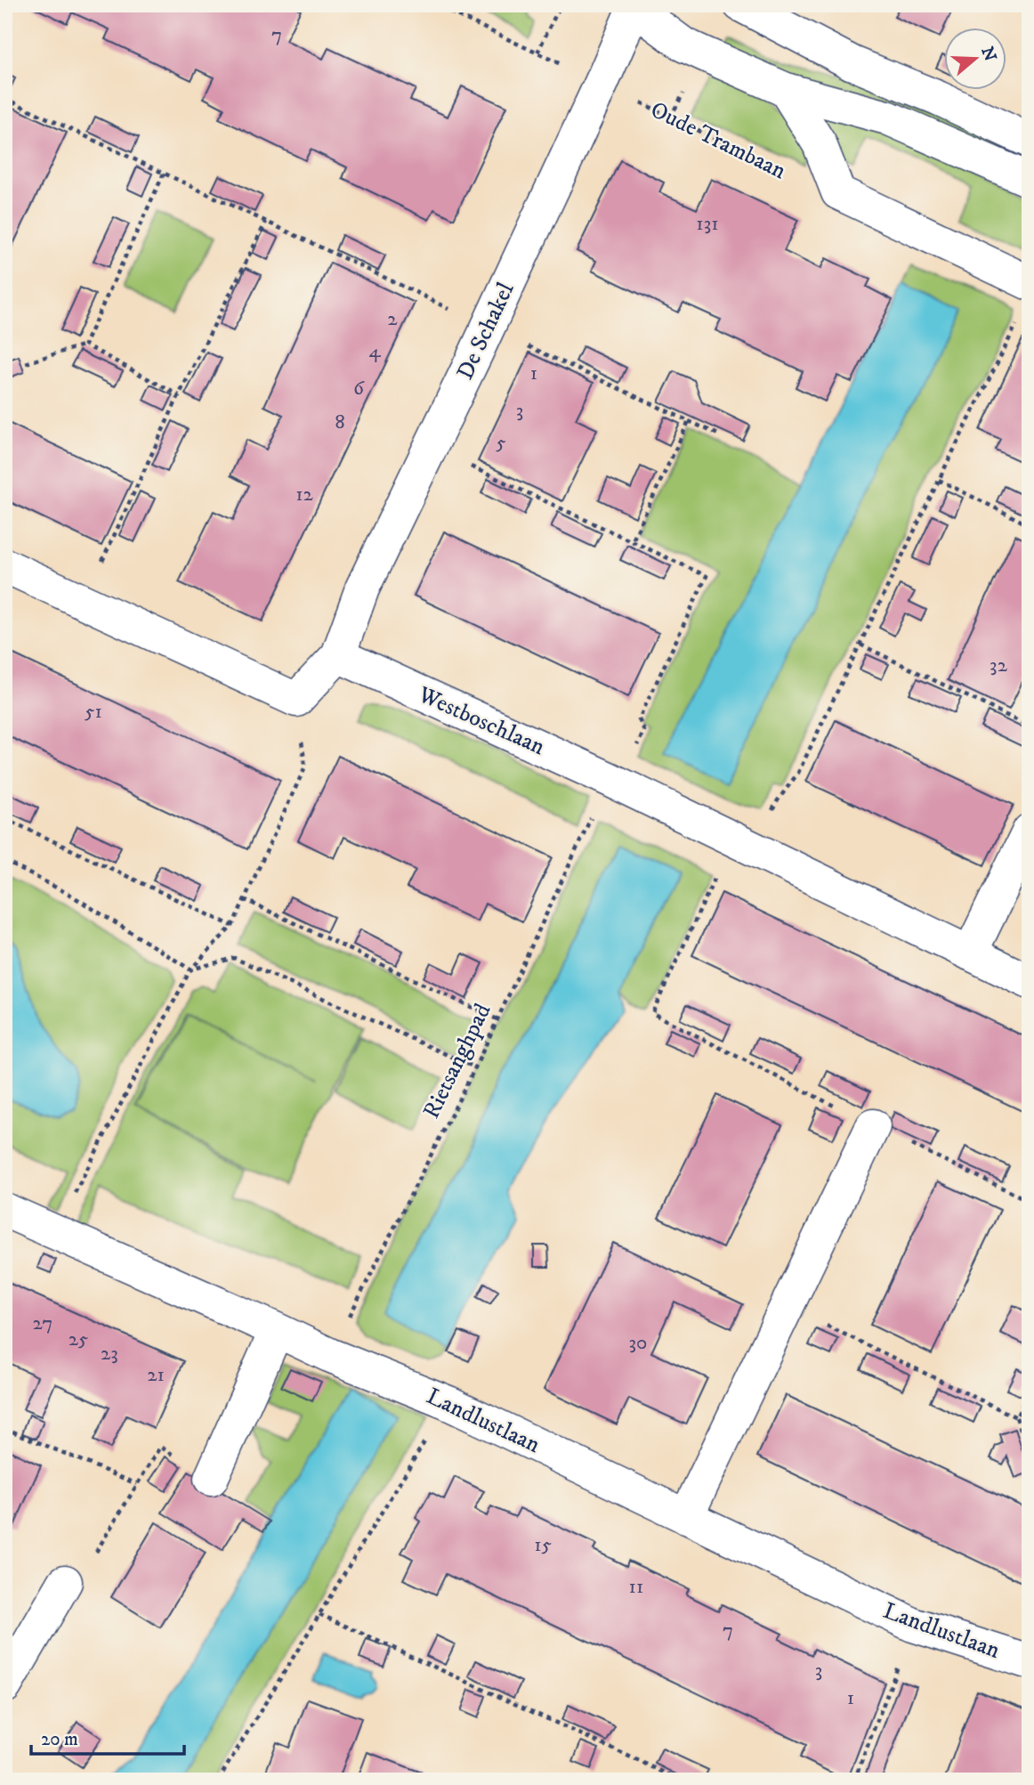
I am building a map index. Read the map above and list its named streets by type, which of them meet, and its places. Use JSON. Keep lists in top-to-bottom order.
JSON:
{
  "streets": {
    "street": [
      "Oude Trambaan",
      "De Schakel",
      "Westboschlaan",
      "Landlustlaan"
    ],
    "path": ["Rietsanghpad"]
  },
  "crossings": [
    ["Oude Trambaan", "De Schakel"],
    ["De Schakel", "Westboschlaan"],
    ["Westboschlaan", "Rietsanghpad"],
    ["Rietsanghpad", "Landlustlaan"]
  ],
  "house_numbers": [
    "7",
    "131",
    "2",
    "4",
    "1",
    "6",
    "3",
    "8",
    "5",
    "12",
    "32",
    "51",
    "27",
    "25",
    "30",
    "23",
    "21",
    "15",
    "11",
    "7",
    "3",
    "1"
  ],
  "scale_bar": "20 m",
  "north": "right"
}
